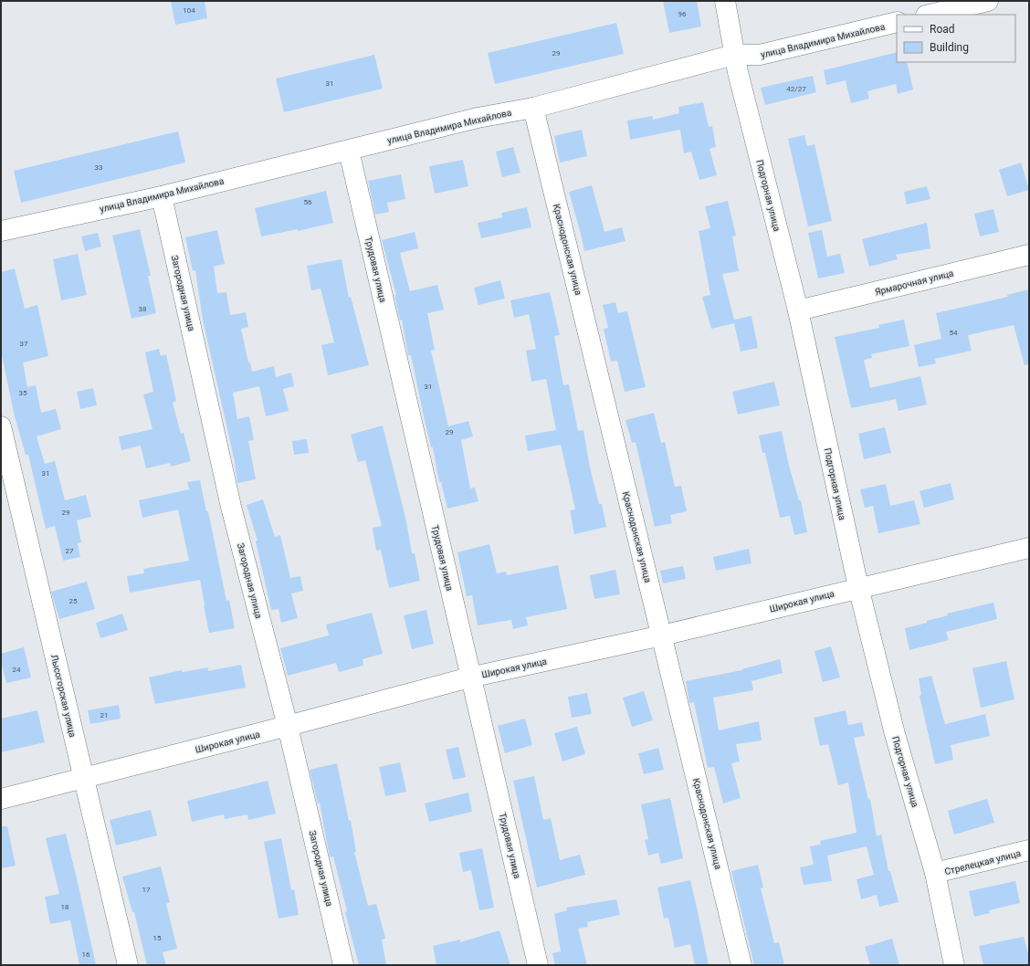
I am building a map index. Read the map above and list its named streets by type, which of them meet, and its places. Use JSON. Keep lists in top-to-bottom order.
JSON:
{
  "streets": {
    "street": [
      "улица Владимира Михайлова",
      "Подгорная улица",
      "Краснодонская улица",
      "Трудовая улица",
      "Ярмарочная улица",
      "Загородная улица",
      "Широкая улица",
      "Лысогорская улица",
      "Стрелецкая улица"
    ]
  },
  "crossings": [
    ["улица Владимира Михайлова", "Подгорная улица"],
    ["улица Владимира Михайлова", "Краснодонская улица"],
    ["улица Владимира Михайлова", "Трудовая улица"],
    ["улица Владимира Михайлова", "Загородная улица"],
    ["Подгорная улица", "Ярмарочная улица"],
    ["Подгорная улица", "Широкая улица"],
    ["Подгорная улица", "Стрелецкая улица"],
    ["Краснодонская улица", "Широкая улица"],
    ["Трудовая улица", "Широкая улица"],
    ["Загородная улица", "Широкая улица"],
    ["Широкая улица", "Лысогорская улица"]
  ],
  "house_numbers": [
    "104",
    "96",
    "29",
    "31",
    "42/27",
    "33",
    "56",
    "38",
    "54",
    "37",
    "31",
    "35",
    "29",
    "31",
    "29",
    "27",
    "25",
    "24",
    "21",
    "17",
    "18",
    "15",
    "16"
  ],
  "legend": ["Road", "Building"]
}
